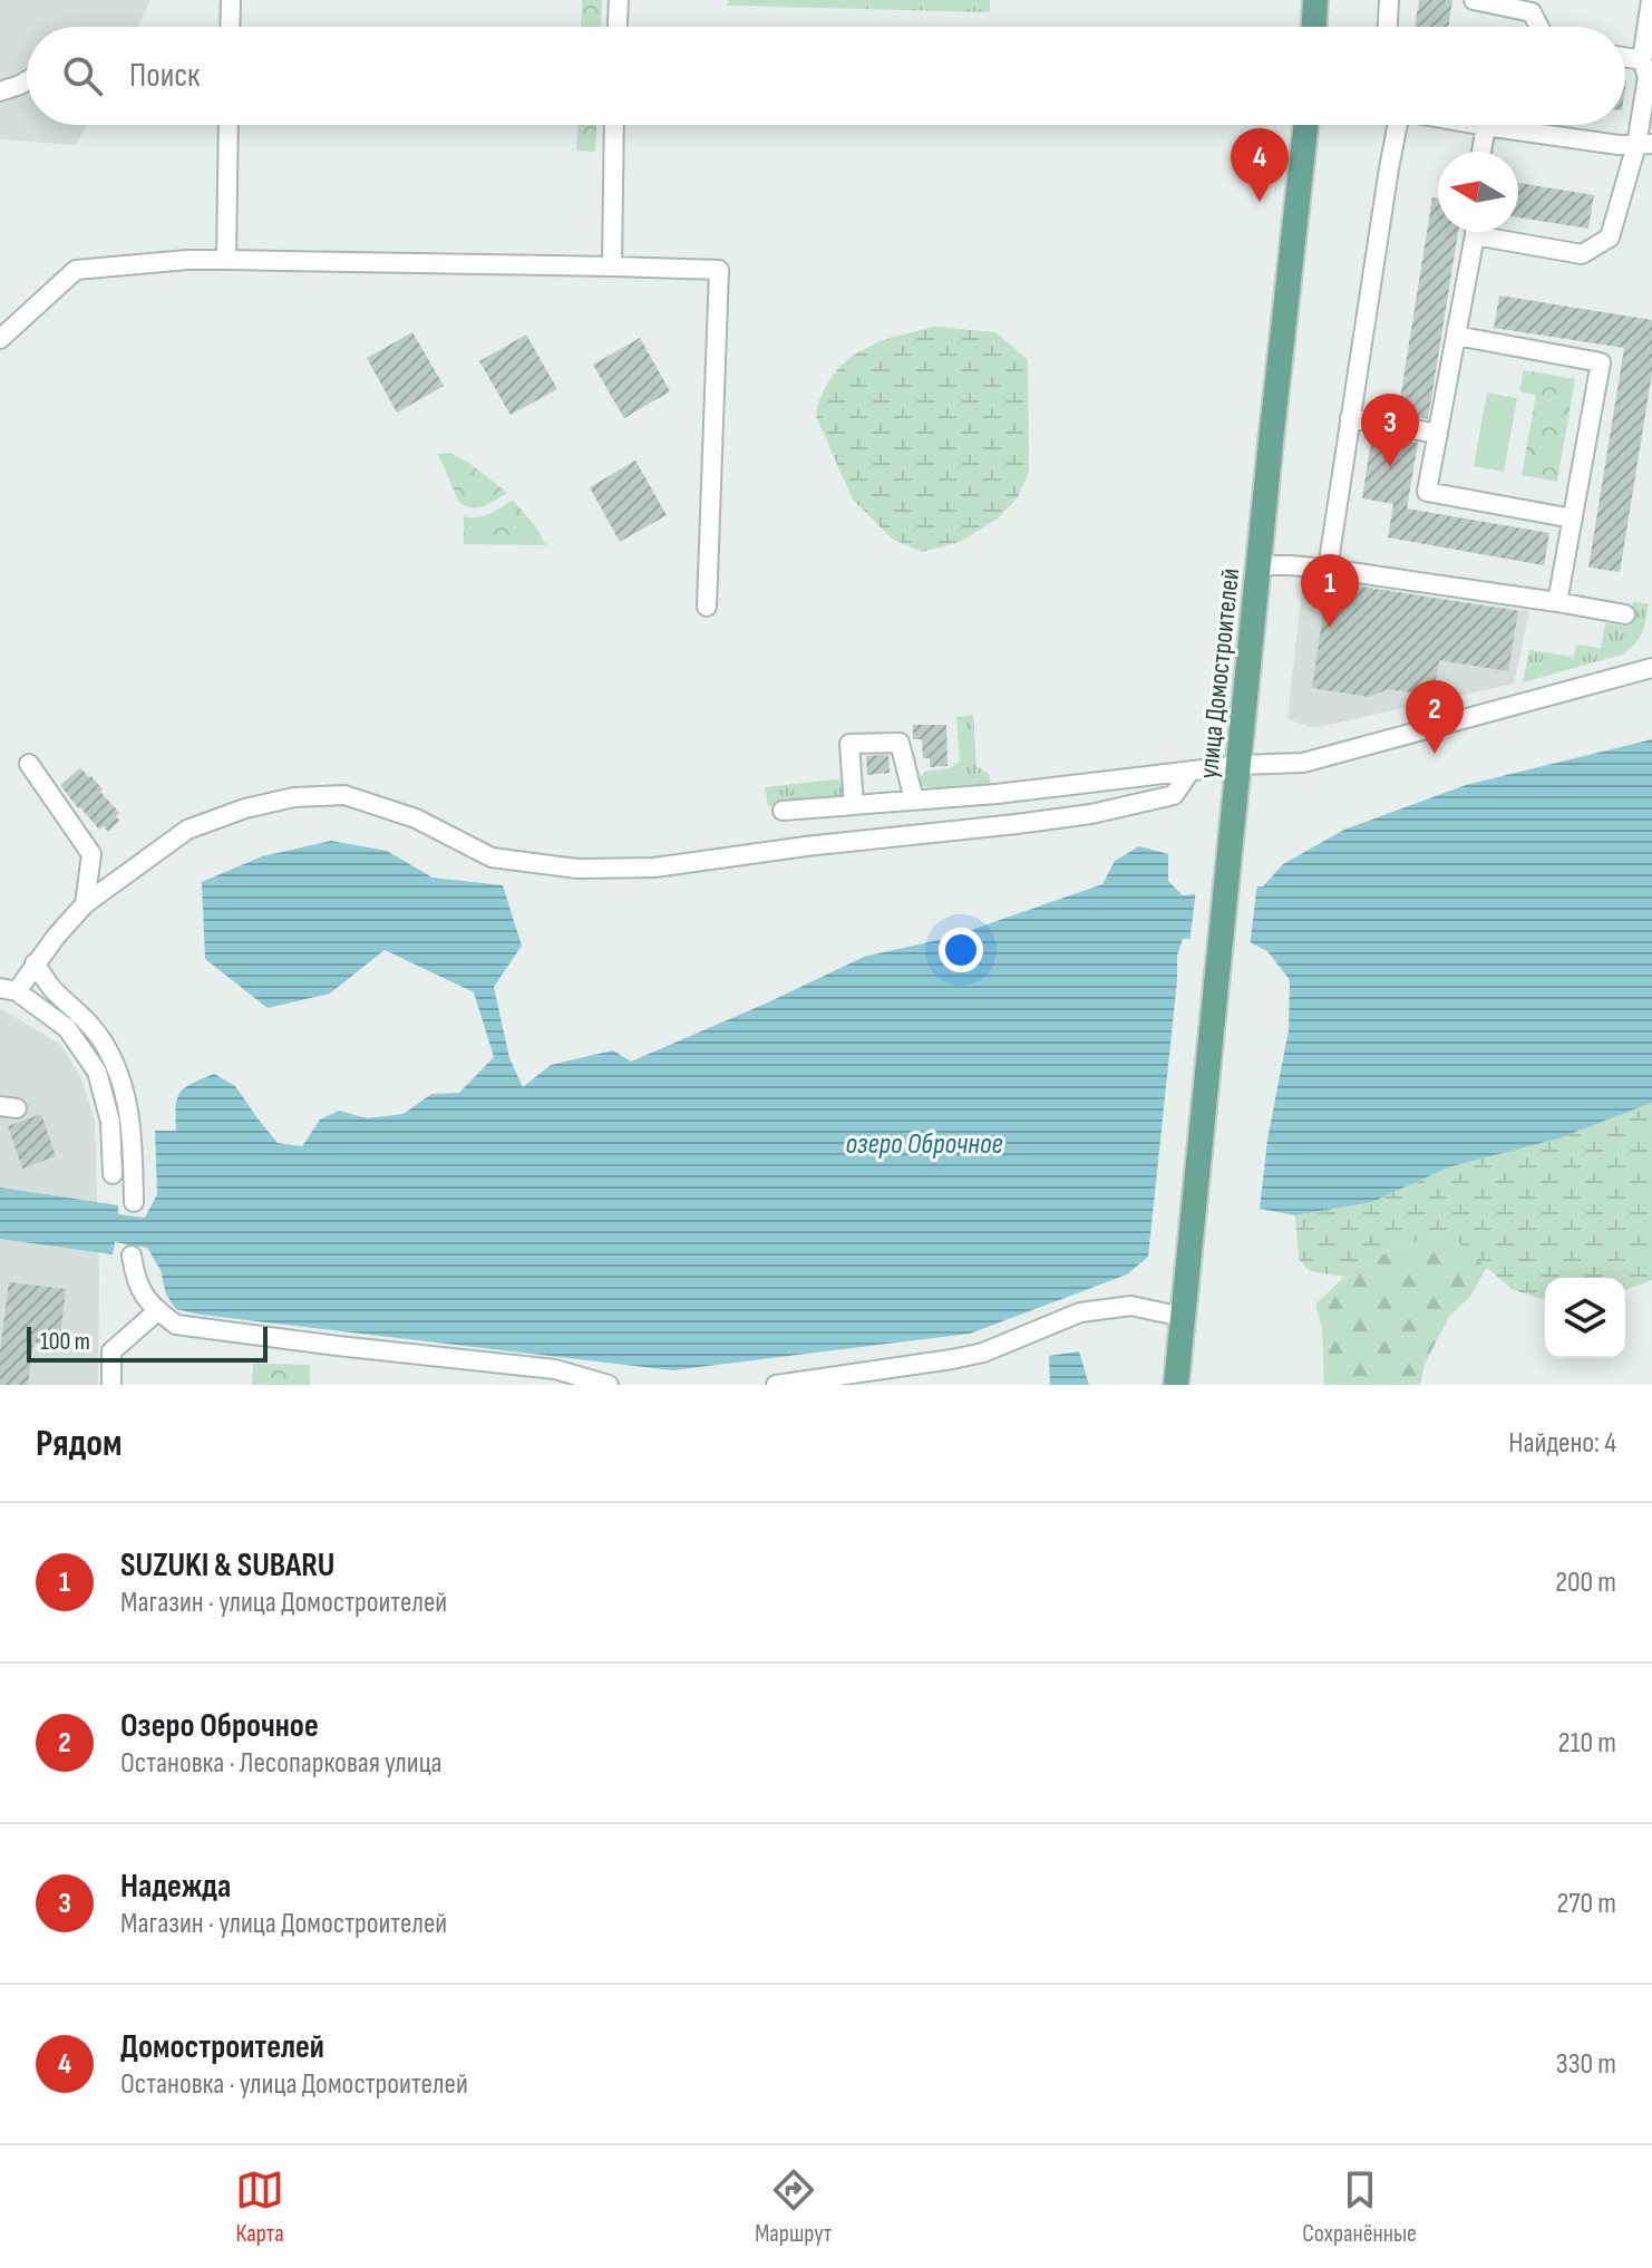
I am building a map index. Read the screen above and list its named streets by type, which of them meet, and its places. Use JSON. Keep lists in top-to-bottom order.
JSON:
{
  "streets": {
    "main road": ["улица Домостроителей"]
  },
  "water": ["озеро Оброчное"],
  "scale_bar": "100 m",
  "north": "left",
  "page": {
    "search": "Поиск",
    "pins": [
      "4",
      "3",
      "1",
      "2"
    ],
    "scale": "100 m",
    "heading": ["Рядом", "Найдено: 4"],
    "list": [
      {
        "mark": "1",
        "name": "SUZUKI & SUBARU",
        "note": "Магазин · улица Домостроителей",
        "value": "200 m"
      },
      {
        "mark": "2",
        "name": "Озеро Оброчное",
        "note": "Остановка · Лесопарковая улица",
        "value": "210 m"
      },
      {
        "mark": "3",
        "name": "Надежда",
        "note": "Магазин · улица Домостроителей",
        "value": "270 m"
      },
      {
        "mark": "4",
        "name": "Домостроителей",
        "note": "Остановка · улица Домостроителей",
        "value": "330 m"
      }
    ],
    "nav": ["Карта", "Маршрут", "Сохранённые"]
  }
}
